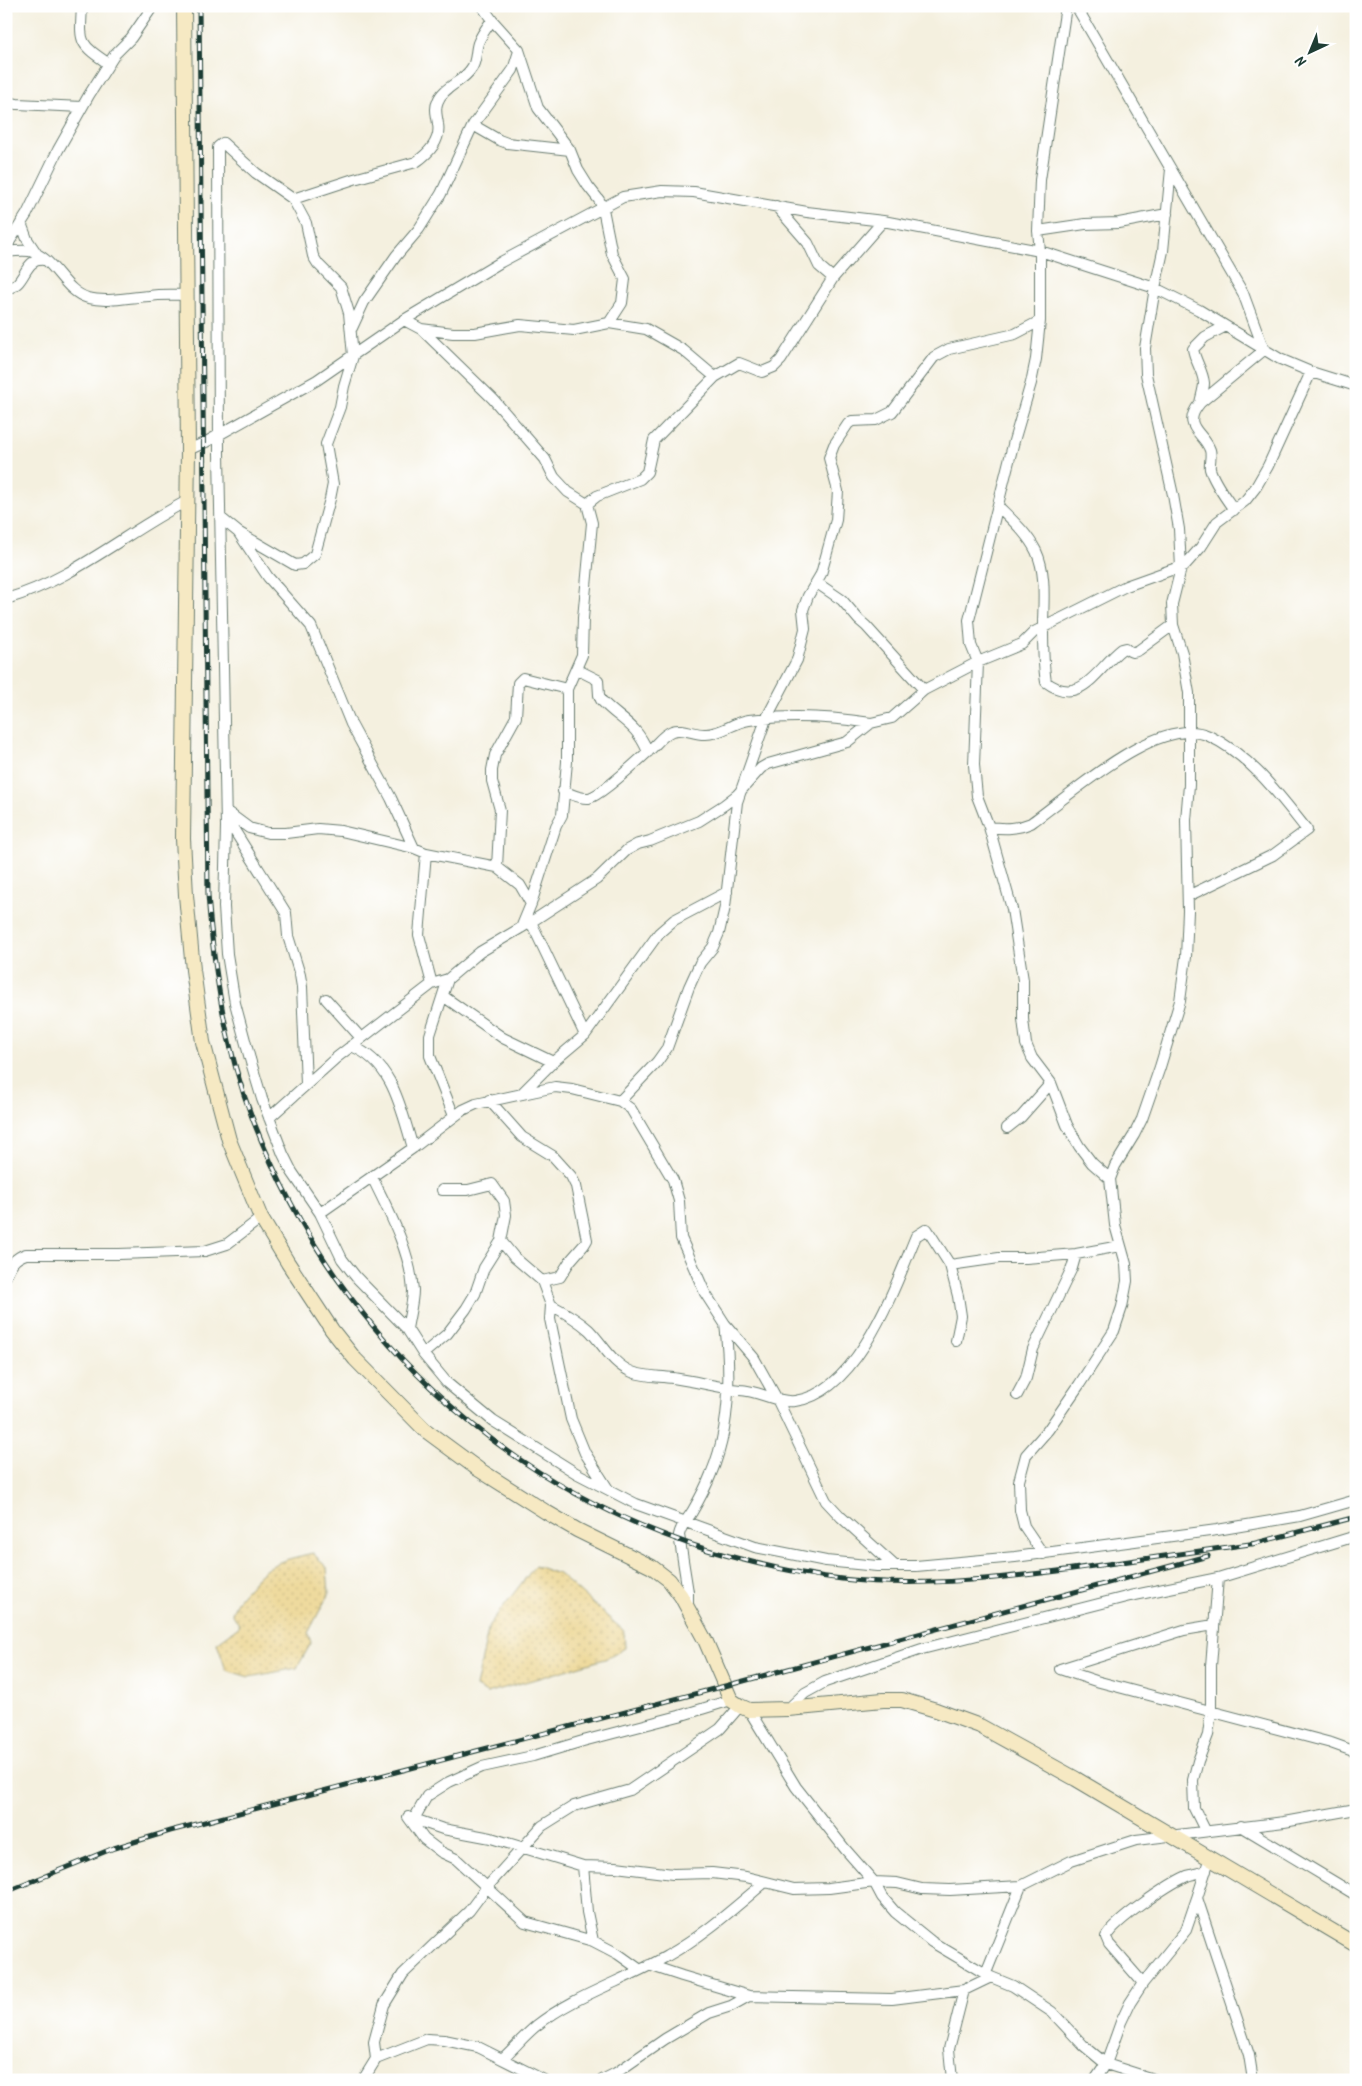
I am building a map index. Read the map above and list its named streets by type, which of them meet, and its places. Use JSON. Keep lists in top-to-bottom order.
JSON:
{
  "north": "bottom left"
}
